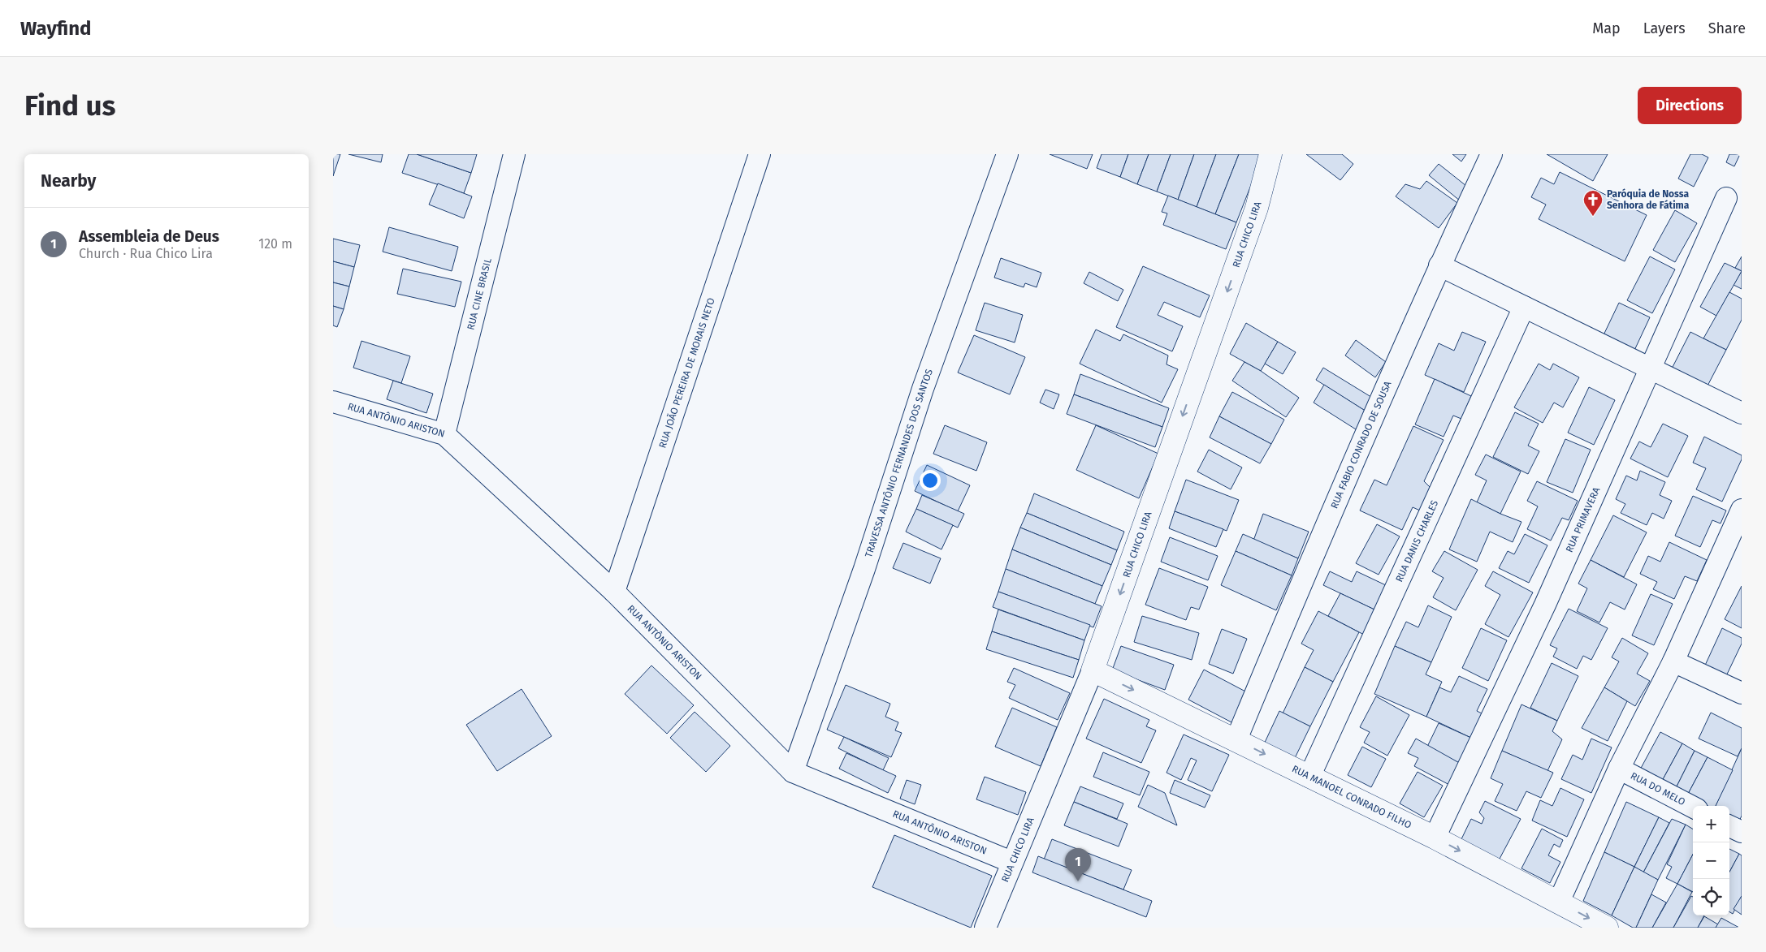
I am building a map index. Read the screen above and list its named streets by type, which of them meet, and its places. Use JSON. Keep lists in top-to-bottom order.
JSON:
{
  "streets": {
    "street": [
      "RUA CHICO LIRA",
      "RUA CINE BRASIL",
      "RUA JOÃO PEREIRA DE MORAIS NETO",
      "RUA ANTÔNIO ARISTON",
      "RUA FABIO CONRADO DE SOUSA",
      "TRAVESSA ANTÔNIO FERNANDES DOS SANTOS",
      "RUA PRIMAVERA",
      "RUA DANIS CHARLES",
      "RUA DO MELO",
      "RUA MANOEL CONRADO FILHO"
    ]
  },
  "crossings": [
    ["RUA CHICO LIRA", "RUA ANTÔNIO ARISTON"],
    ["RUA CHICO LIRA", "RUA MANOEL CONRADO FILHO"],
    ["RUA CINE BRASIL", "RUA ANTÔNIO ARISTON"],
    ["RUA JOÃO PEREIRA DE MORAIS NETO", "RUA ANTÔNIO ARISTON"],
    ["RUA ANTÔNIO ARISTON", "TRAVESSA ANTÔNIO FERNANDES DOS SANTOS"],
    ["RUA FABIO CONRADO DE SOUSA", "RUA MANOEL CONRADO FILHO"],
    ["RUA PRIMAVERA", "RUA MANOEL CONRADO FILHO"],
    ["RUA DANIS CHARLES", "RUA MANOEL CONRADO FILHO"]
  ],
  "one_way": ["RUA CHICO LIRA", "RUA MANOEL CONRADO FILHO"],
  "places": {
    "church": ["Paróquia de Nossa Senhora de Fátima"]
  },
  "page": {
    "header": "Wayfind",
    "nav": ["Map", "Layers", "Share"],
    "buttons": "Directions",
    "title": "Find us",
    "heading": "Nearby",
    "list": [
      {
        "mark": "1",
        "name": "Assembleia de Deus",
        "note": "Church · Rua Chico Lira",
        "value": "120 m"
      }
    ],
    "map_buttons": ["+", "−"],
    "pins": "1"
  }
}
